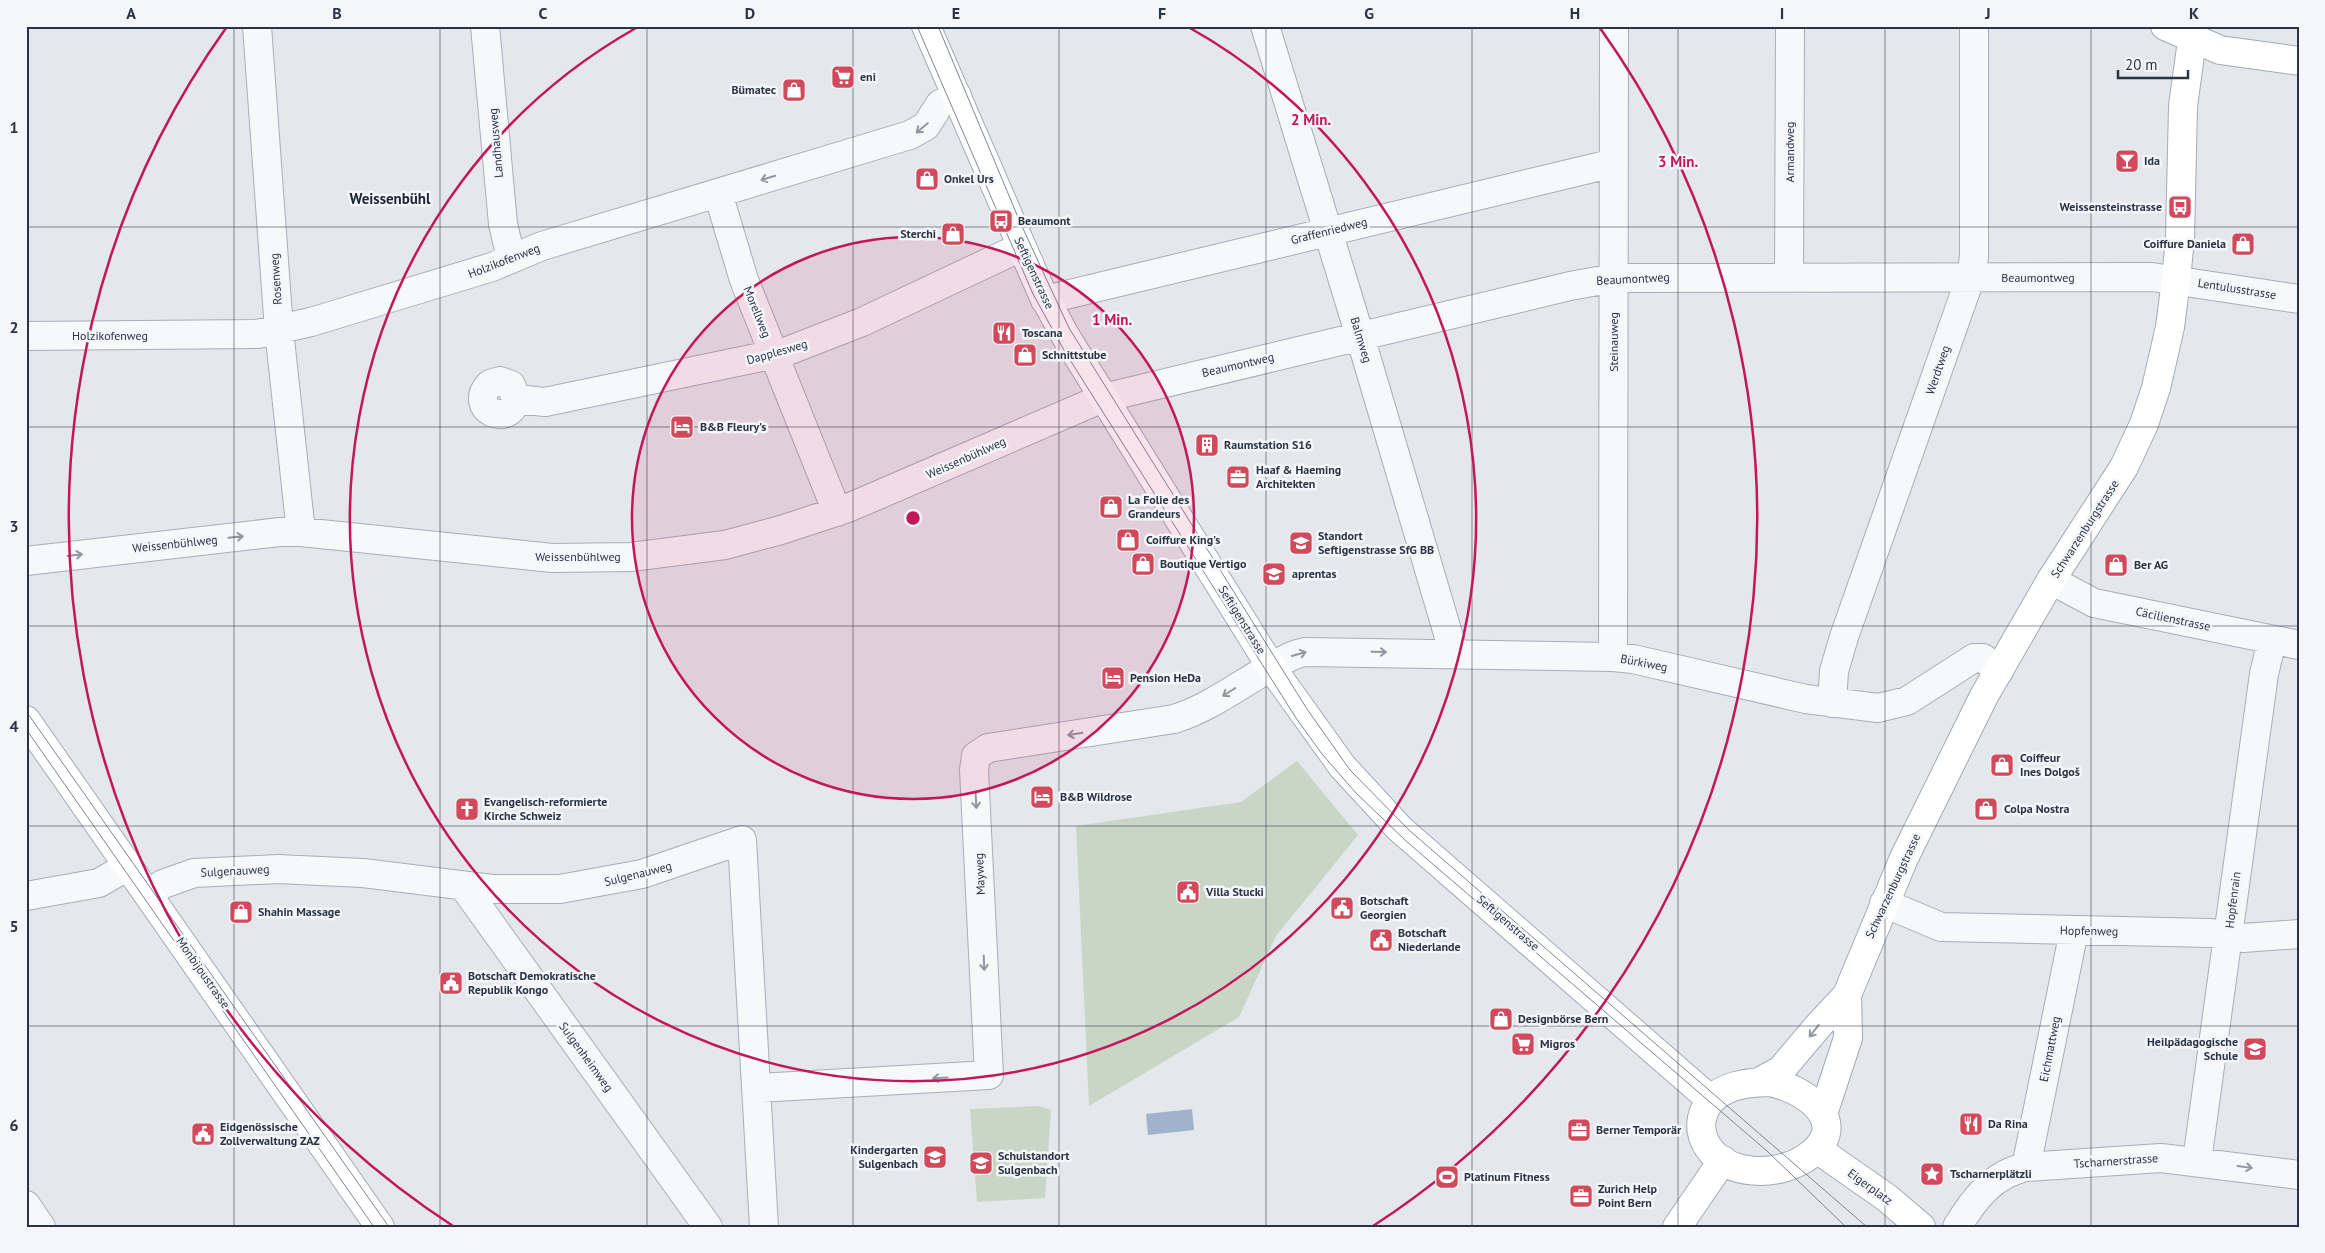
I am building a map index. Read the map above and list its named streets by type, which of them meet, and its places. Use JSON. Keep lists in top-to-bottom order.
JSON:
{
  "streets": {
    "main road": [
      "Seftigenstrasse",
      "Schwarzenburgstrasse",
      "Monbijoustrasse",
      "Eigerplatz"
    ],
    "street": [
      "Landhausweg",
      "Armandweg",
      "Graffenriedweg",
      "Holzikofenweg",
      "Beaumontweg",
      "Rosenweg",
      "Lentulusstrasse",
      "Morellweg",
      "Balmweg",
      "Steinauweg",
      "Dapplesweg",
      "Werdtweg",
      "Weissenbühlweg",
      "Cäcilienstrasse",
      "Bürkiweg",
      "Sulgenauweg",
      "Mayweg",
      "Hopfenrain",
      "Hopfenweg",
      "Eichmattweg",
      "Sulgenheimweg",
      "Tscharnerstrasse"
    ]
  },
  "crossings": [
    ["Landhausweg", "Holzikofenweg"],
    ["Armandweg", "Beaumontweg"],
    ["Graffenriedweg", "Seftigenstrasse"],
    ["Graffenriedweg", "Balmweg"],
    ["Graffenriedweg", "Steinauweg"],
    ["Holzikofenweg", "Seftigenstrasse"],
    ["Holzikofenweg", "Rosenweg"],
    ["Holzikofenweg", "Morellweg"],
    ["Seftigenstrasse", "Beaumontweg"],
    ["Seftigenstrasse", "Dapplesweg"],
    ["Seftigenstrasse", "Weissenbühlweg"],
    ["Seftigenstrasse", "Schwarzenburgstrasse"],
    ["Seftigenstrasse", "Bürkiweg"],
    ["Seftigenstrasse", "Mayweg"],
    ["Seftigenstrasse", "Eigerplatz"],
    ["Beaumontweg", "Lentulusstrasse"],
    ["Beaumontweg", "Balmweg"],
    ["Beaumontweg", "Steinauweg"],
    ["Beaumontweg", "Werdtweg"],
    ["Beaumontweg", "Weissenbühlweg"],
    ["Beaumontweg", "Schwarzenburgstrasse"],
    ["Rosenweg", "Weissenbühlweg"],
    ["Lentulusstrasse", "Schwarzenburgstrasse"],
    ["Morellweg", "Dapplesweg"],
    ["Morellweg", "Weissenbühlweg"],
    ["Balmweg", "Bürkiweg"],
    ["Steinauweg", "Bürkiweg"],
    ["Werdtweg", "Bürkiweg"],
    ["Schwarzenburgstrasse", "Cäcilienstrasse"],
    ["Schwarzenburgstrasse", "Bürkiweg"],
    ["Schwarzenburgstrasse", "Hopfenweg"],
    ["Schwarzenburgstrasse", "Eigerplatz"],
    ["Cäcilienstrasse", "Hopfenrain"],
    ["Bürkiweg", "Mayweg"],
    ["Sulgenauweg", "Mayweg"],
    ["Sulgenauweg", "Monbijoustrasse"],
    ["Sulgenauweg", "Sulgenheimweg"],
    ["Hopfenrain", "Hopfenweg"],
    ["Hopfenrain", "Tscharnerstrasse"],
    ["Hopfenweg", "Eichmattweg"],
    ["Eichmattweg", "Tscharnerstrasse"]
  ],
  "districts": ["Weissenbühl"],
  "places": {
    "supermarket": ["eni", "Migros"],
    "shop": [
      "Bümatec",
      "Onkel Urs",
      "Sterchi",
      "Coiffure Daniela",
      "Schnittstube",
      "La Folie des Grandeurs",
      "Coiffure King's",
      "Boutique Vertigo",
      "Ber AG",
      "Coiffeur Ines Dolgoš",
      "Colpa Nostra",
      "Shahin Massage",
      "Designbörse Bern"
    ],
    "bar": ["Ida"],
    "bus stop": ["Weissensteinstrasse", "Beaumont"],
    "restaurant": ["Toscana", "Da Rina"],
    "hotel": ["B&B Fleury's", "Pension HeDa", "B&B Wildrose"],
    "building": ["Raumstation S16"],
    "office": ["Haaf & Haeming Architekten", "Berner Temporär", "Zurich Help Point Bern"],
    "school or university": [
      "Standort Seftigenstrasse SfG BB",
      "aprentas",
      "Heilpädagogische Schule",
      "Kindergarten Sulgenbach",
      "Schulstandort Sulgenbach"
    ],
    "church": ["Evangelisch-reformierte Kirche Schweiz"],
    "public building": [
      "Villa Stucki",
      "Botschaft Georgien",
      "Botschaft Niederlande",
      "Botschaft Demokratische Republik Kongo",
      "Eidgenössische Zollverwaltung ZAZ"
    ],
    "place": ["Tscharnerplätzli"],
    "sports": ["Platinum Fitness"]
  },
  "scale_bar": "20 m",
  "grid": {
    "columns": [
      "A",
      "B",
      "C",
      "D",
      "E",
      "F",
      "G",
      "H",
      "I",
      "J",
      "K"
    ],
    "rows": [
      "1",
      "2",
      "3",
      "4",
      "5",
      "6"
    ]
  },
  "rings": ["2 Min.", "3 Min.", "1 Min."]
}
